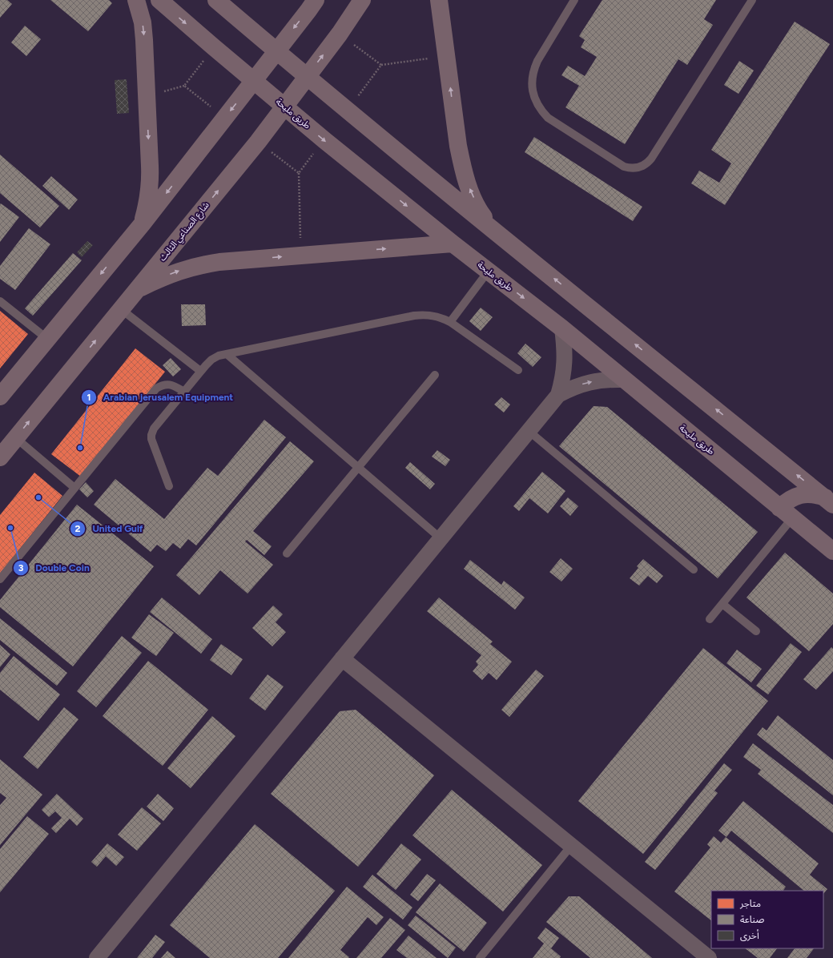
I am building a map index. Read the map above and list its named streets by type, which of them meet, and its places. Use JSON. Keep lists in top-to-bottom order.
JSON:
{
  "streets": {
    "main road": ["طريق مليحة", "شارع الصناعي الثالث"]
  },
  "crossings": [
    ["طريق مليحة", "شارع الصناعي الثالث"]
  ],
  "places": ["Arabian jerusalem Equipment", "United Gulf", "Double Coin"],
  "legend": ["متاجر", "صناعة", "أخرى"]
}
